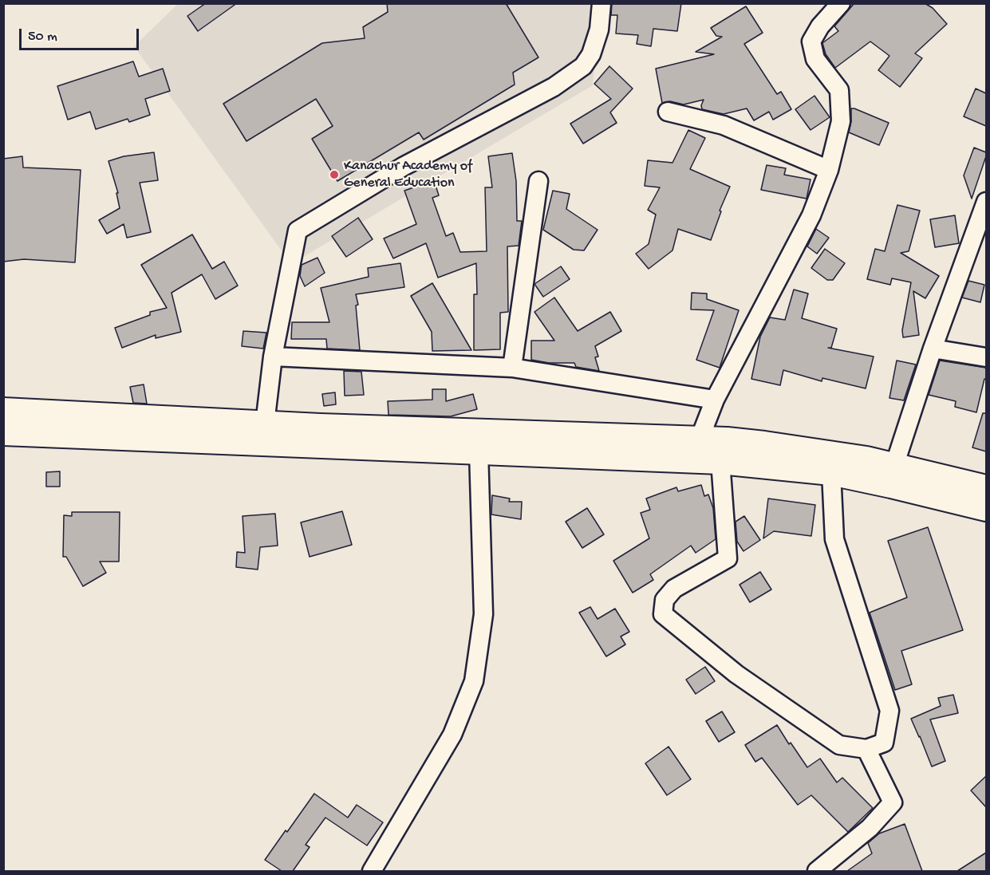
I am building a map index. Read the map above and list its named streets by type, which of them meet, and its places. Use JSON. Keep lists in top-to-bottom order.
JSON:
{
  "places": ["Kanachur Academy of General Education"],
  "scale_bar": "50 m"
}
